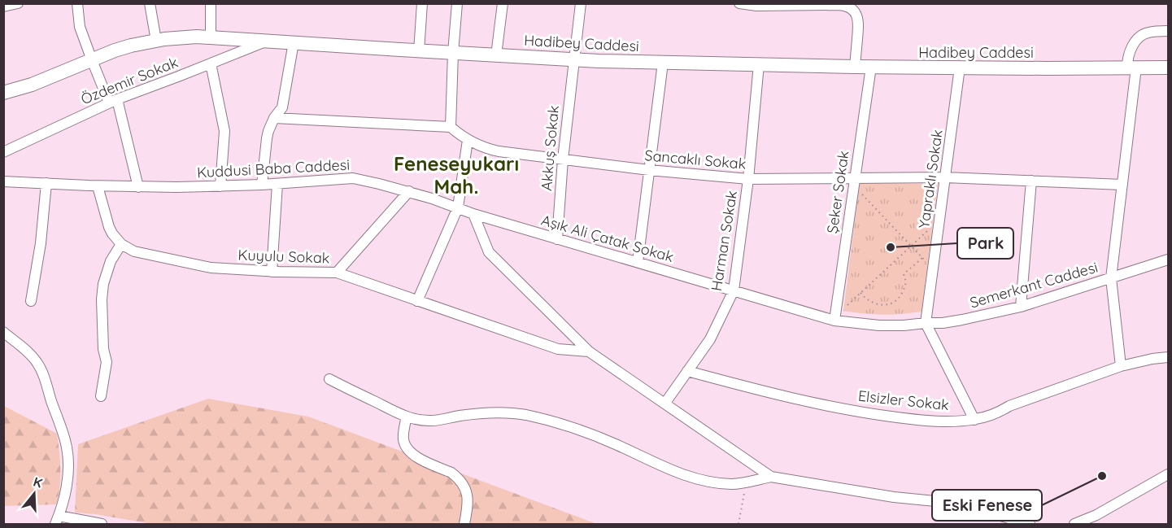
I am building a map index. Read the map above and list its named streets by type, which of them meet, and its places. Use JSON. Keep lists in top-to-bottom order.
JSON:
{
  "streets": {
    "main road": ["Hadibey Caddesi"],
    "street": [
      "Özdemir Sokak",
      "Akkuş Sokak",
      "Sancaklı Sokak",
      "Kuddusi Baba Caddesi",
      "Yapraklı Sokak",
      "Şeker Sokak",
      "Aşık Ali Çatak Sokak",
      "Harman Sokak",
      "Kuyulu Sokak",
      "Semerkant Caddesi",
      "Elsizler Sokak"
    ]
  },
  "crossings": [
    ["Hadibey Caddesi", "Özdemir Sokak"],
    ["Hadibey Caddesi", "Akkuş Sokak"],
    ["Hadibey Caddesi", "Yapraklı Sokak"],
    ["Hadibey Caddesi", "Şeker Sokak"],
    ["Hadibey Caddesi", "Harman Sokak"],
    ["Akkuş Sokak", "Sancaklı Sokak"],
    ["Akkuş Sokak", "Aşık Ali Çatak Sokak"],
    ["Sancaklı Sokak", "Yapraklı Sokak"],
    ["Sancaklı Sokak", "Şeker Sokak"],
    ["Sancaklı Sokak", "Harman Sokak"],
    ["Kuddusi Baba Caddesi", "Aşık Ali Çatak Sokak"],
    ["Yapraklı Sokak", "Semerkant Caddesi"],
    ["Şeker Sokak", "Semerkant Caddesi"],
    ["Aşık Ali Çatak Sokak", "Harman Sokak"],
    ["Aşık Ali Çatak Sokak", "Semerkant Caddesi"],
    ["Harman Sokak", "Semerkant Caddesi"],
    ["Harman Sokak", "Elsizler Sokak"]
  ],
  "districts": ["Feneseyukarı Mah."],
  "places": ["Park", "Eski Fenese"],
  "north": "top"
}
